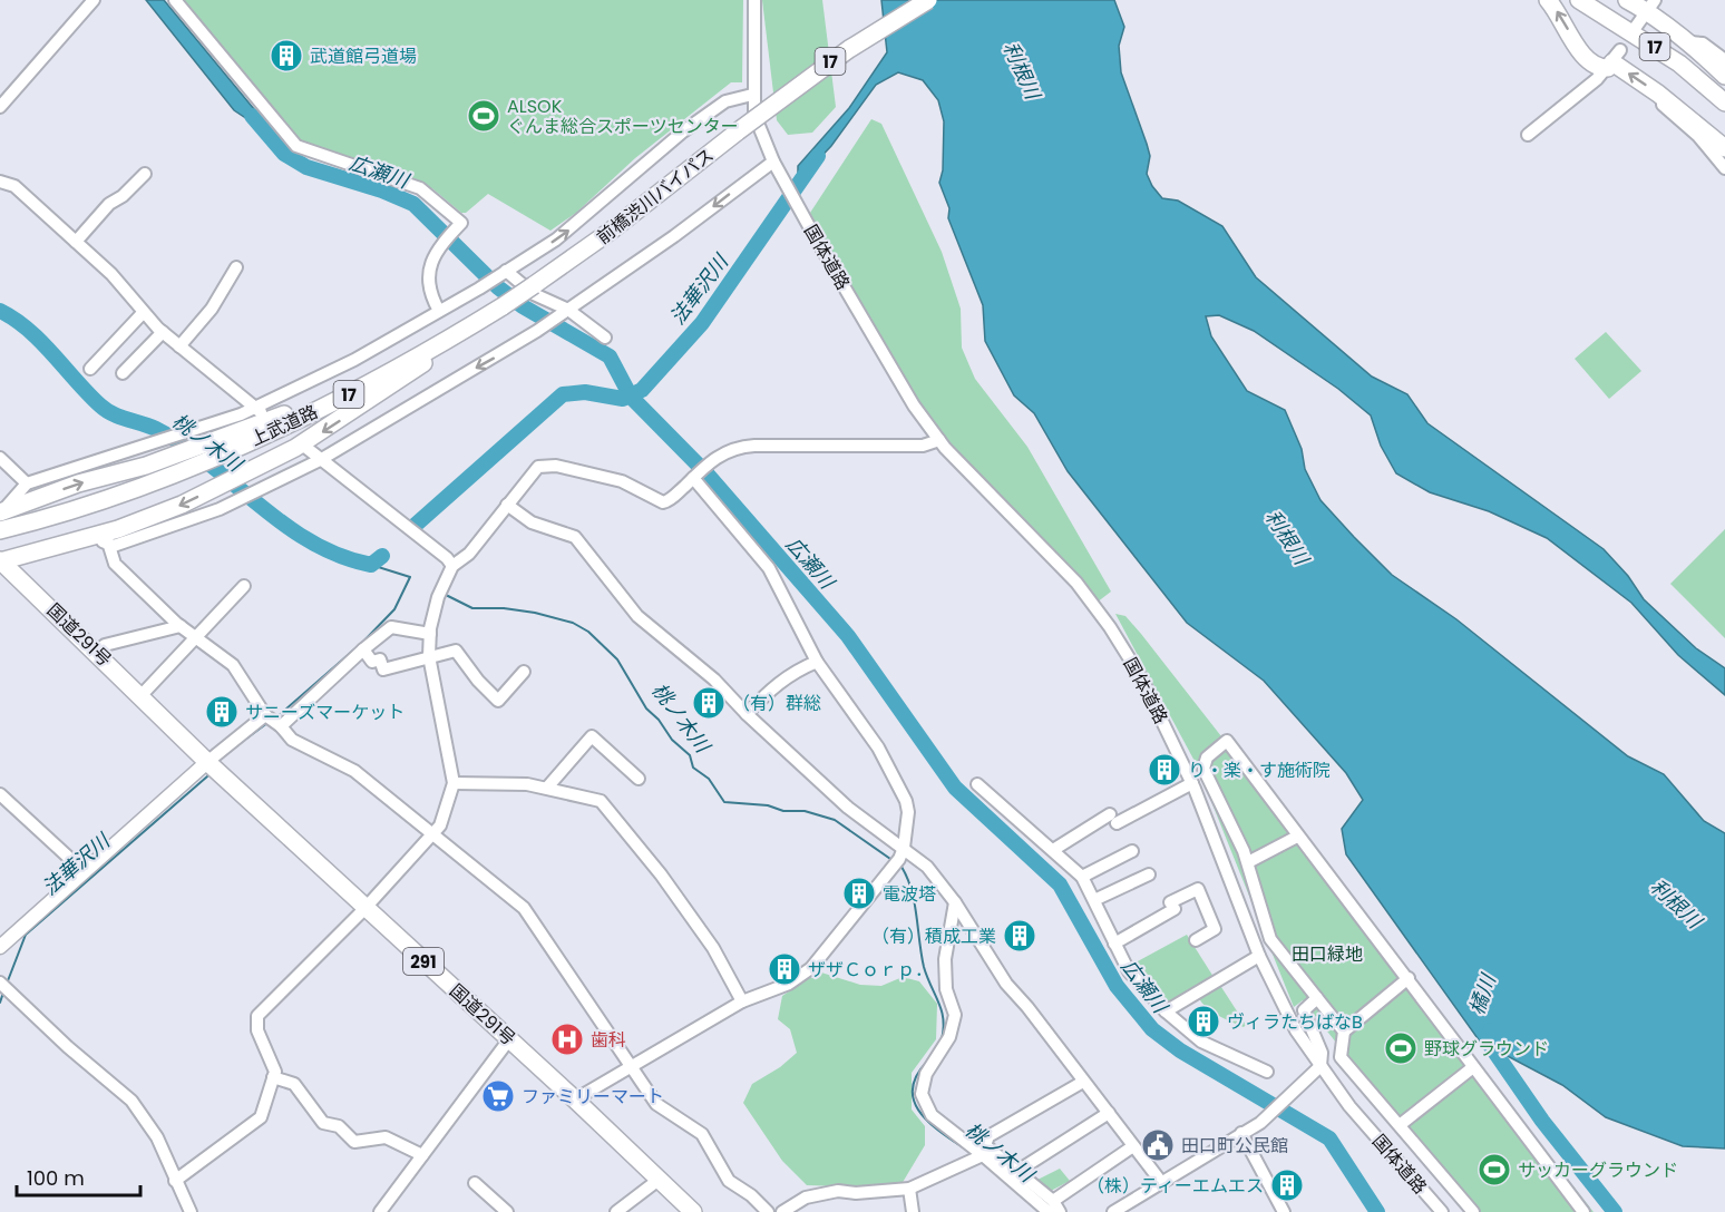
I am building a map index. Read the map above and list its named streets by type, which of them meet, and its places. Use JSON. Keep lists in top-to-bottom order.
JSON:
{
  "streets": {
    "highway": [
      "17",
      "前橋渋川バイパス",
      "国道291号",
      "291"
    ],
    "street": ["国体道路"]
  },
  "water": [
    "利根川",
    "広瀬川",
    "法華沢川",
    "桃ノ木川",
    "橘川"
  ],
  "parks": ["田口緑地"],
  "places": {
    "building": [
      "武道館弓道場",
      "（有）群総",
      "サニーズマーケット",
      "り・楽・す施術院",
      "電波塔",
      "（有）積成工業",
      "ザザＣｏｒｐ．",
      "ヴィラたちばなB",
      "（株）ティーエムエス"
    ],
    "sports": ["ALSOK ぐんま総合スポーツセンター", "野球グラウンド", "サッカーグラウンド"],
    "hospital": ["歯科"],
    "supermarket": ["ファミリーマート"],
    "public building": ["田口町公民館"]
  },
  "scale_bar": "100 m"
}
